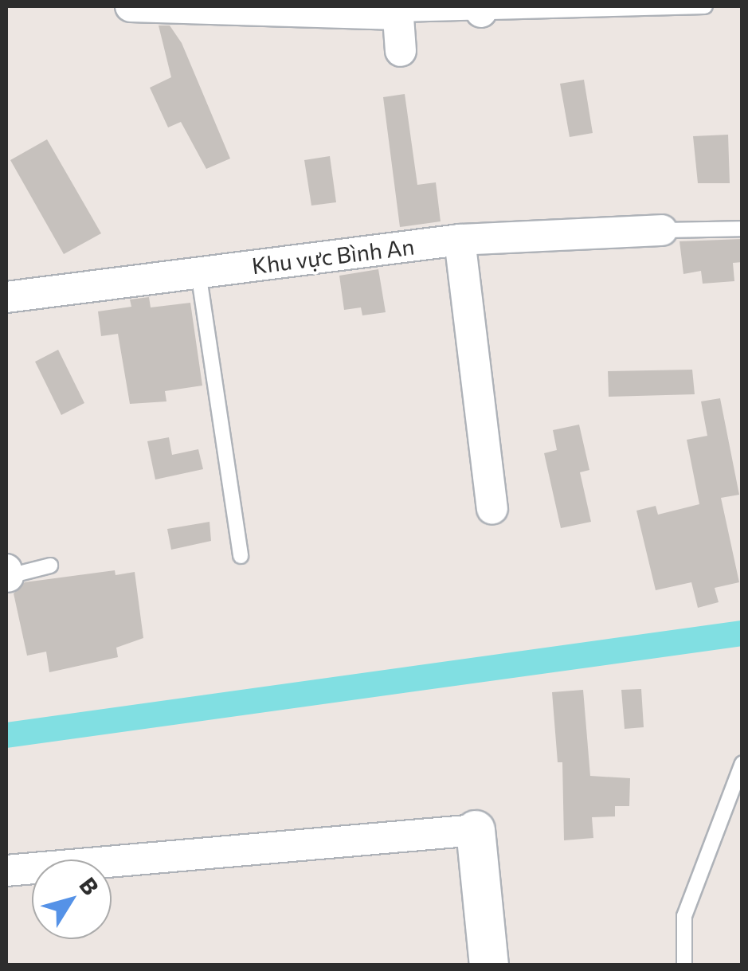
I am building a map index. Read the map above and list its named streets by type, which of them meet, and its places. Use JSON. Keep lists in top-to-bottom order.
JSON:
{
  "streets": {
    "street": ["Khu vực Bình An"]
  },
  "north": "top right"
}
